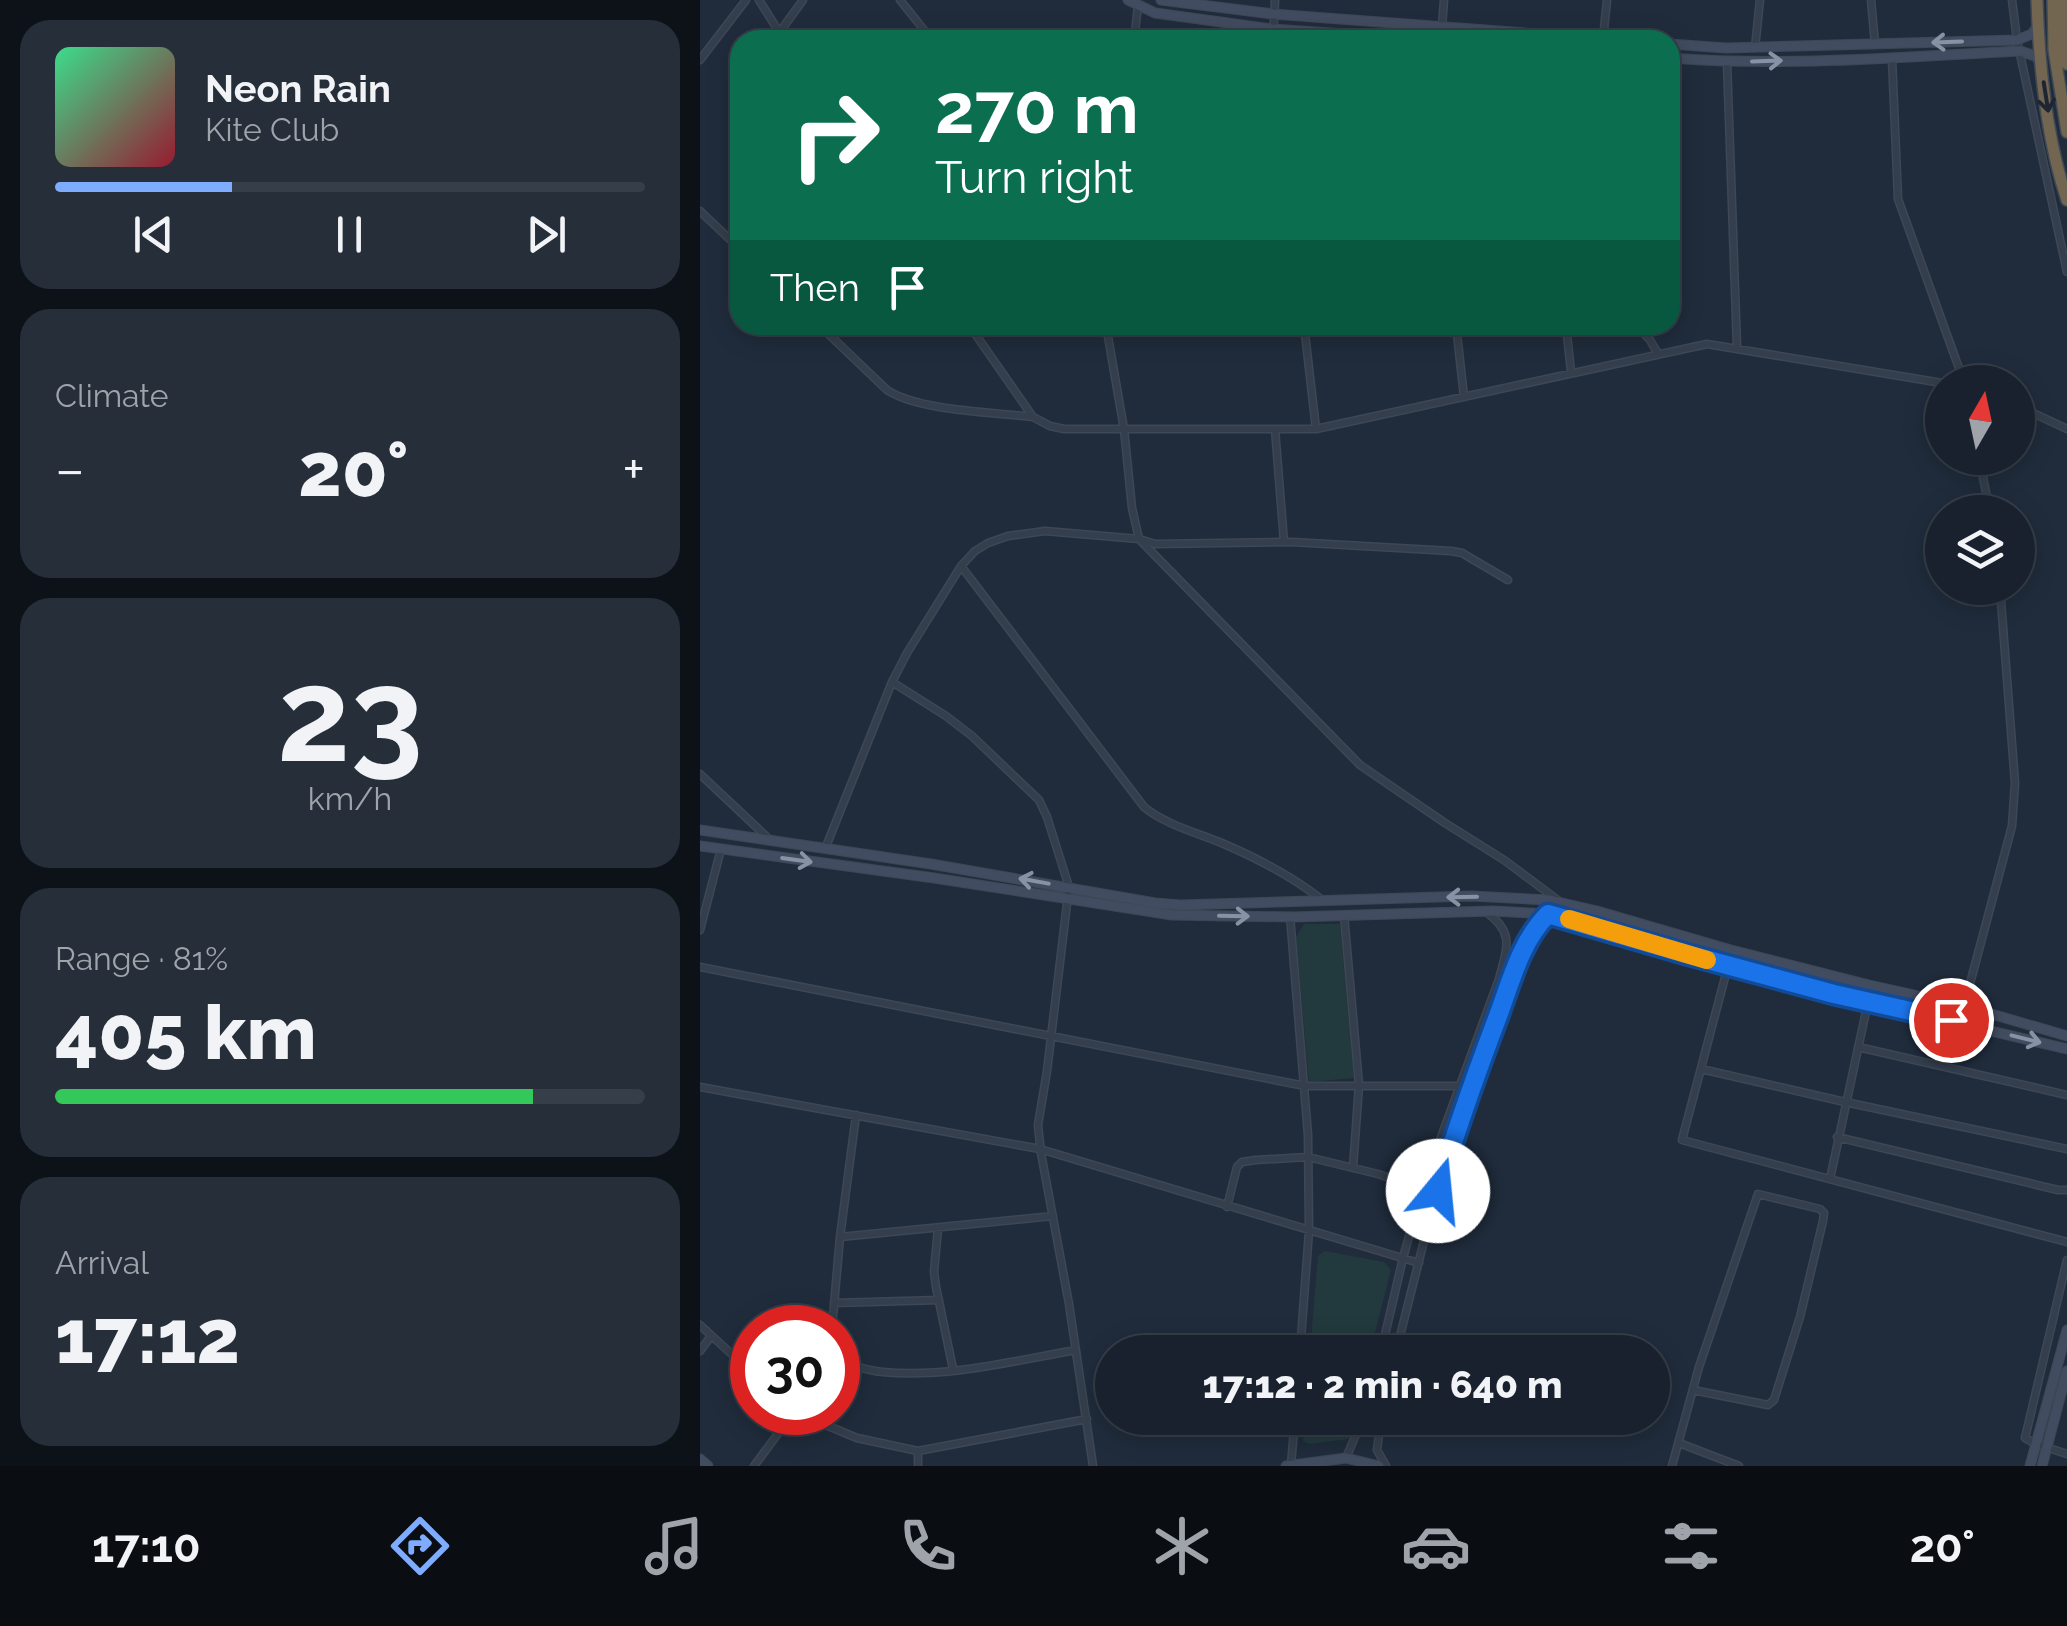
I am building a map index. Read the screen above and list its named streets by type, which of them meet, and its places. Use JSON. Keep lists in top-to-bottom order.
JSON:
{
  "north": "top",
  "page": {
    "turn": ["270 m", "Turn right"],
    "song": ["Neon Rain", "Kite Club"],
    "then": "Then",
    "tile": [
      "Climate",
      ["23", "km/h"],
      ["Range · 81%", "405 km"],
      ["Arrival", "17:12"]
    ],
    "heat": ["−", "20°", "+"],
    "limit": "30",
    "trip": "17:12 · 2 min · 640 m",
    "tabs": ["17:10", "20°"]
  }
}
